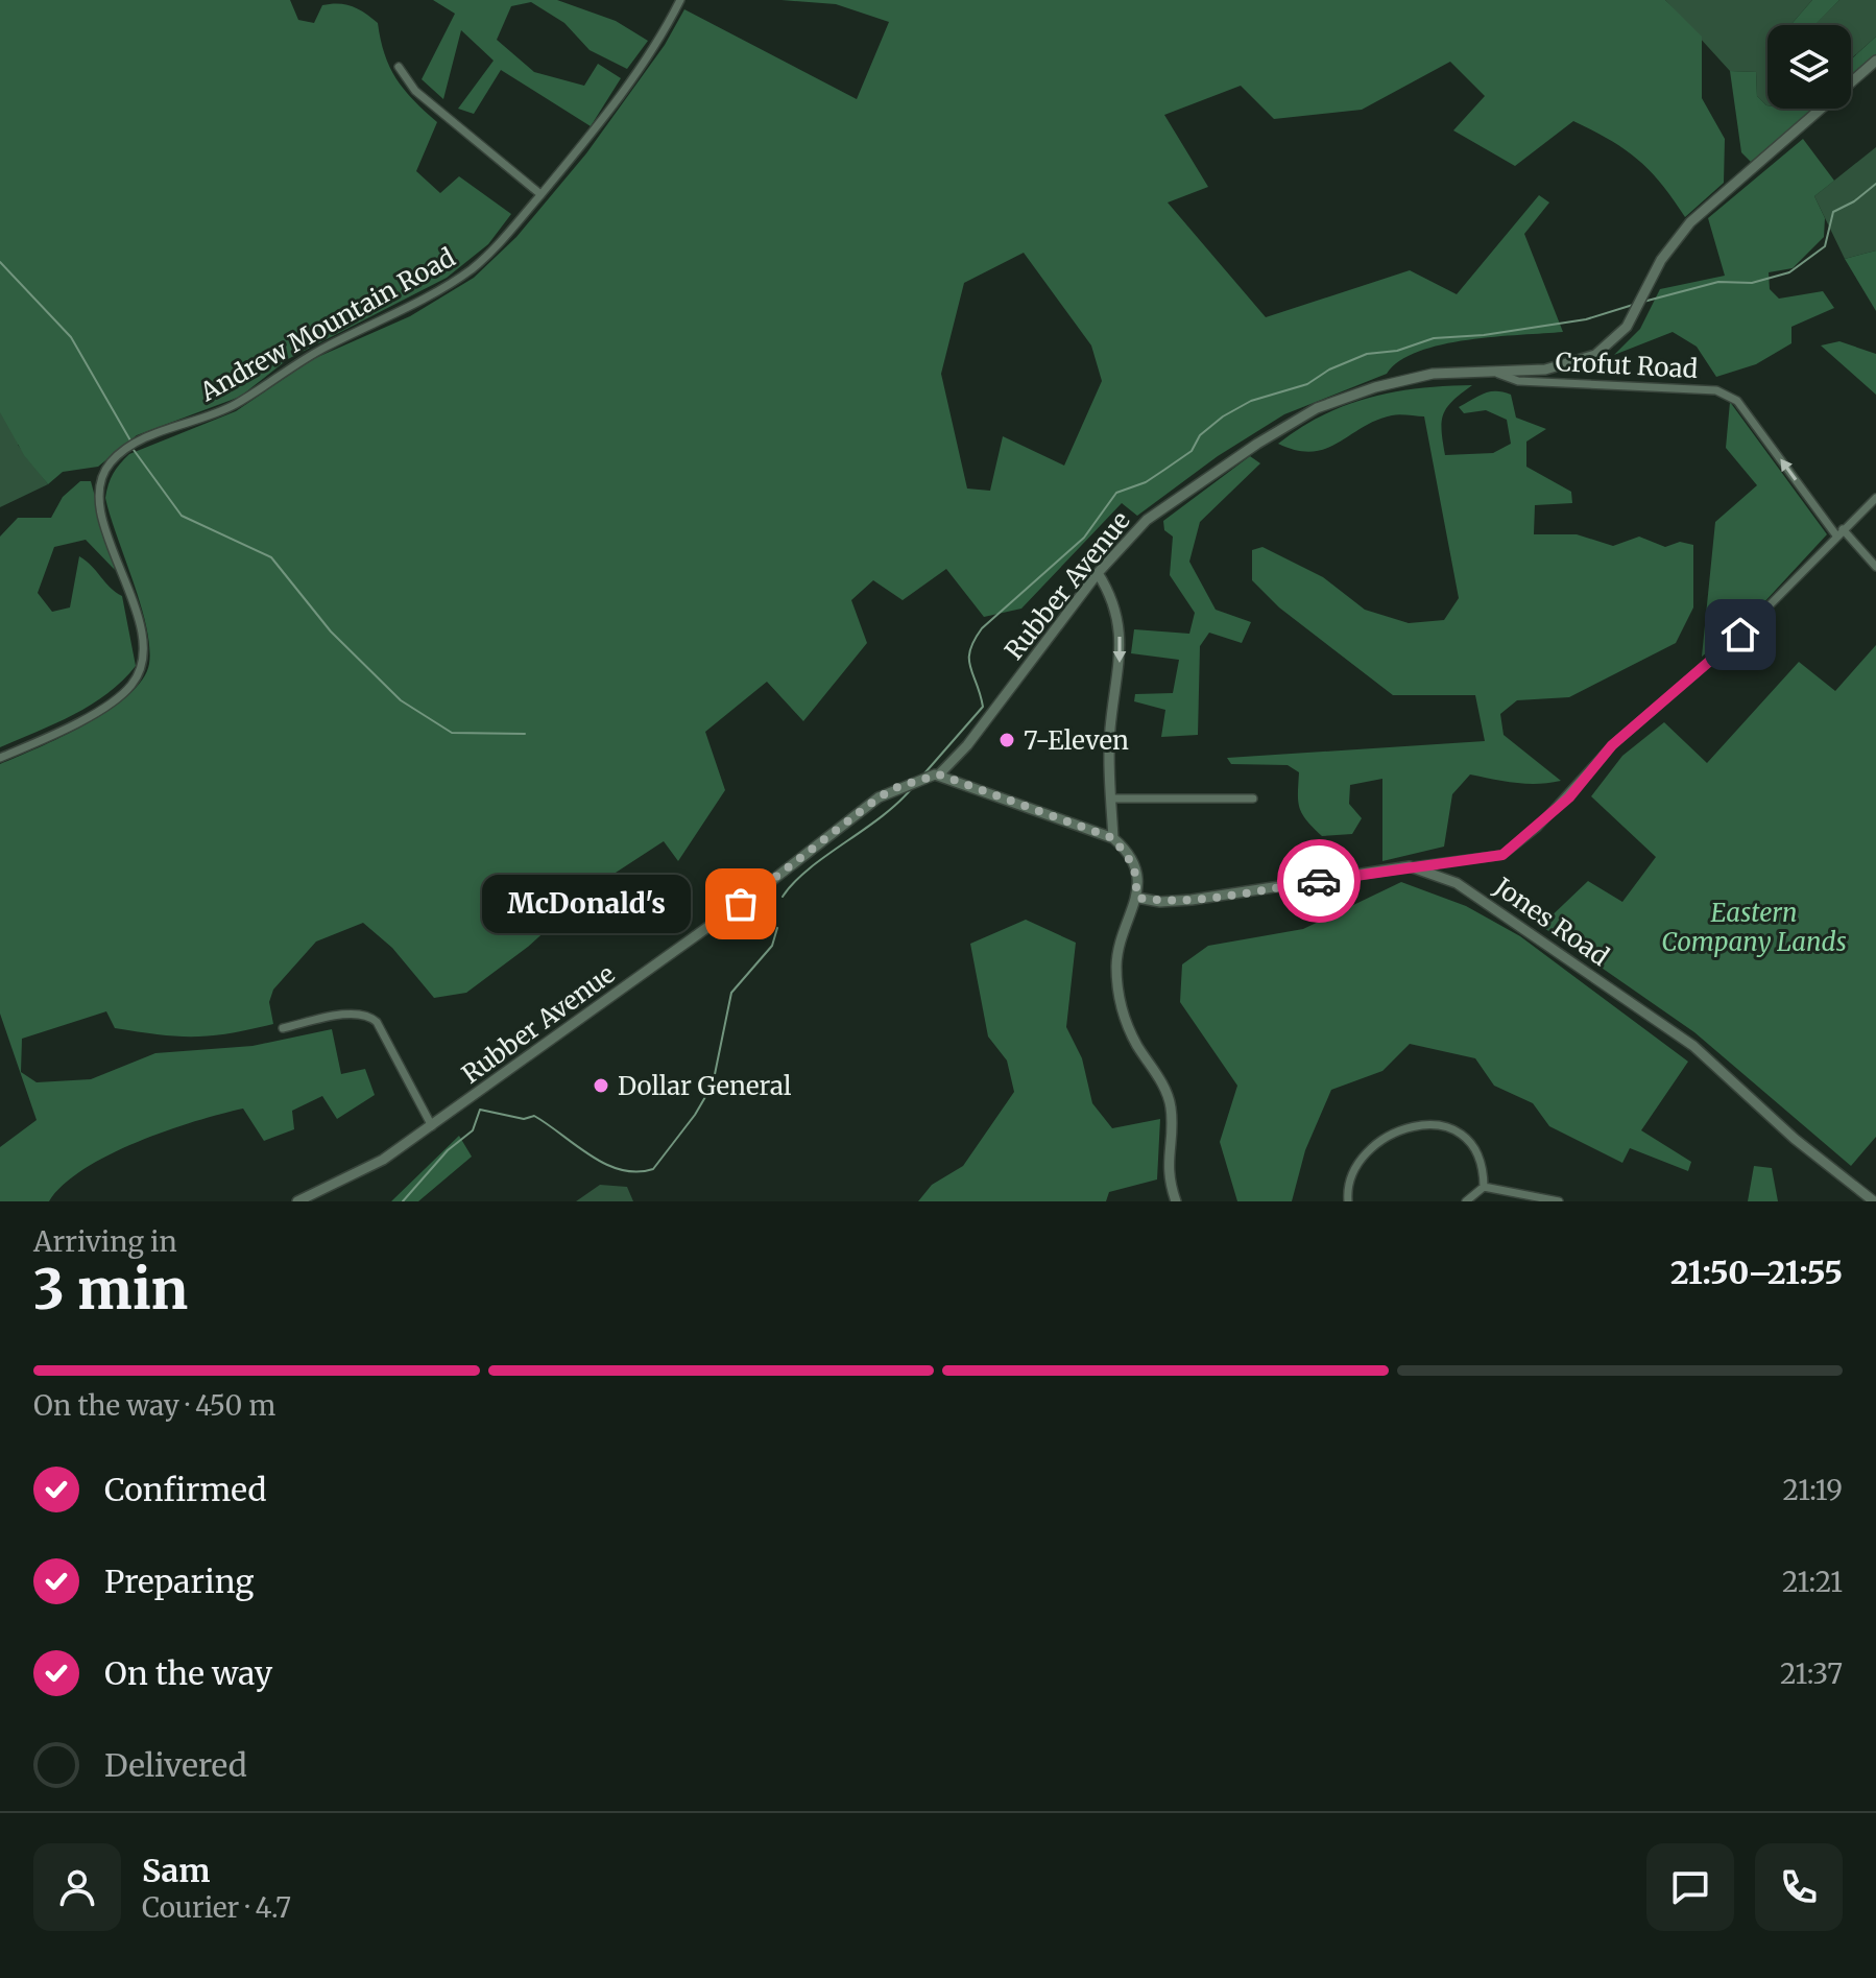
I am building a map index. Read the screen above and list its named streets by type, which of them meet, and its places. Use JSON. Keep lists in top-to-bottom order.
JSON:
{
  "streets": {
    "street": [
      "Andrew Mountain Road",
      "Crofut Road",
      "Rubber Avenue",
      "Jones Road"
    ]
  },
  "crossings": [
    ["Crofut Road", "Rubber Avenue"]
  ],
  "one_way": ["Crofut Road"],
  "parks": ["Eastern Company Lands"],
  "places": ["7-Eleven", "McDonald's", "Dollar General"],
  "page": {
    "bubble": "McDonald's",
    "heading": ["3 min", "Arriving in", "21:50–21:55"],
    "panel": ["Sam", "Courier · 4.7"],
    "bar": "On the way · 450 m",
    "list": [
      ["Confirmed", "21:19"],
      ["Preparing", "21:21"],
      ["On the way", "21:37"],
      "Delivered"
    ]
  }
}
